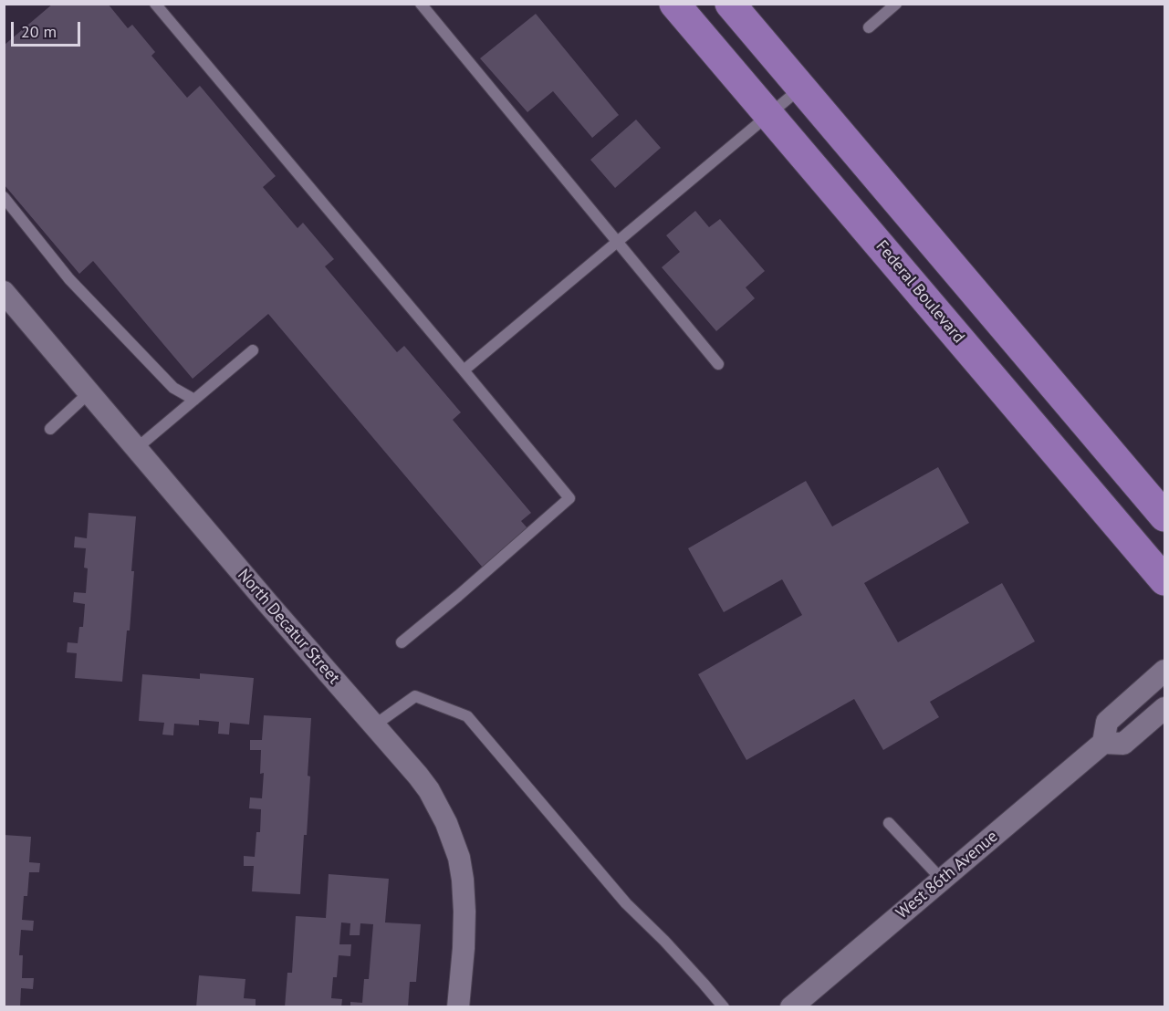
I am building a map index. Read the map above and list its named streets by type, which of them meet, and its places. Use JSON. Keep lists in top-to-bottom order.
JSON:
{
  "streets": {
    "main road": ["Federal Boulevard"],
    "street": ["North Decatur Street", "West 86th Avenue"]
  },
  "scale_bar": "20 m"
}
